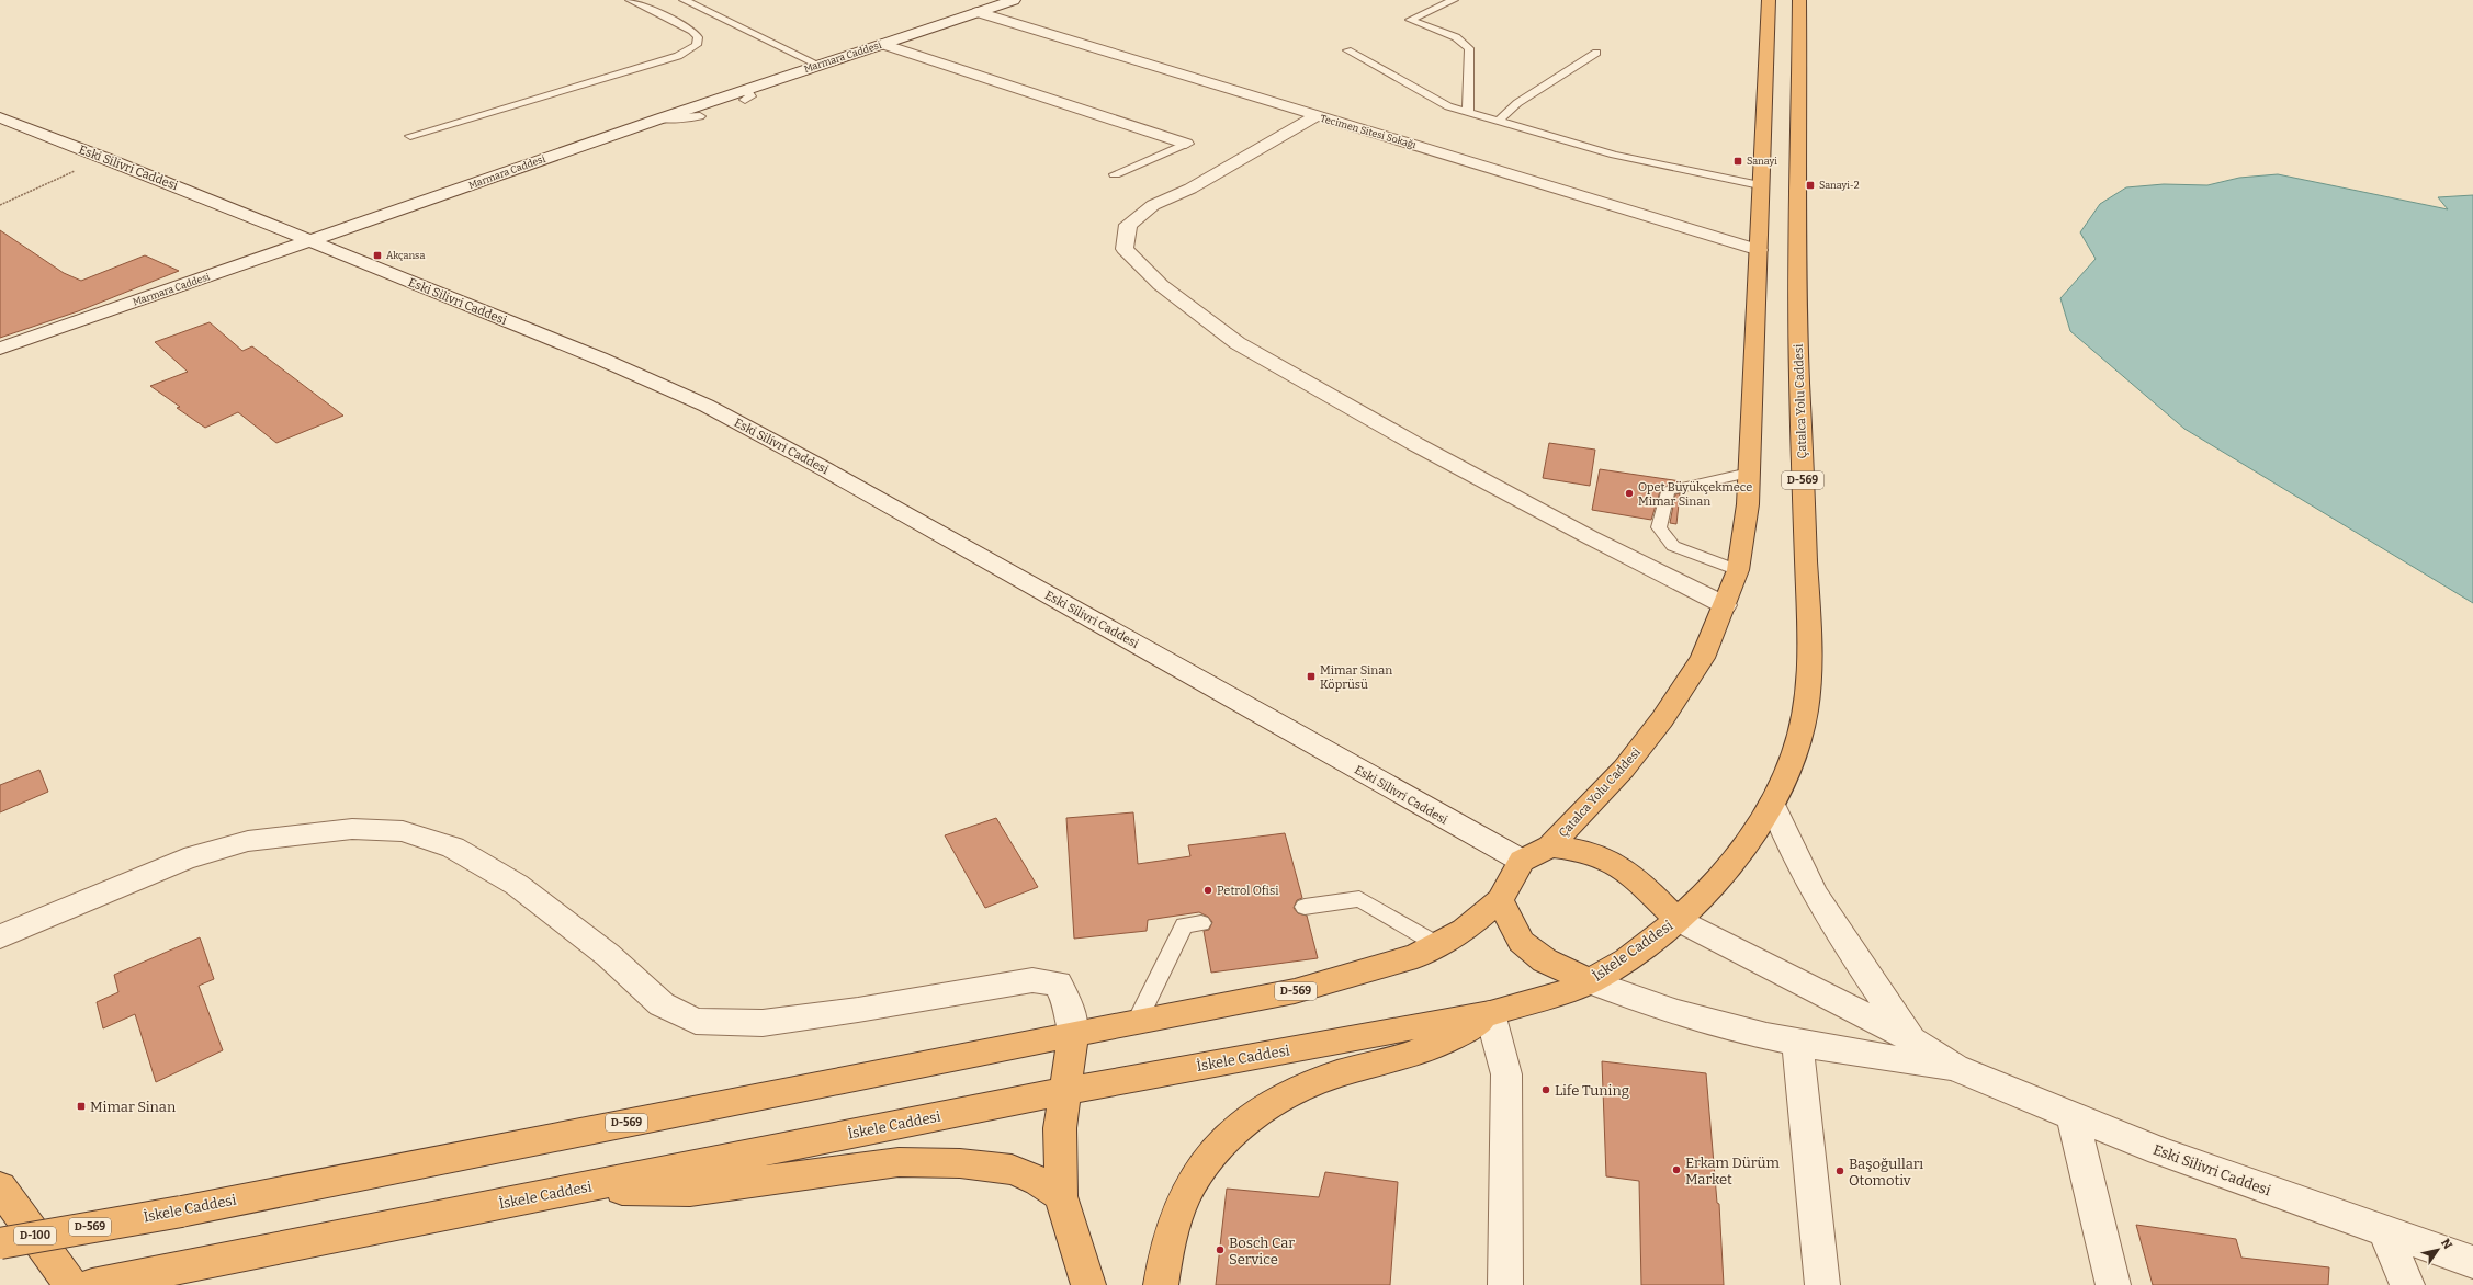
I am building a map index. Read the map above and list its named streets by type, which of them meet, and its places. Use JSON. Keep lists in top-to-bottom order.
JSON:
{
  "streets": {
    "highway": [
      "Çatalca Yolu Caddesi",
      "D-569",
      "İskele Caddesi",
      "D-100"
    ],
    "street": ["Marmara Caddesi", "Tecimen Sitesi Sokağı", "Eski Silivri Caddesi"]
  },
  "crossings": [
    ["Marmara Caddesi", "Tecimen Sitesi Sokağı"],
    ["Marmara Caddesi", "Eski Silivri Caddesi"],
    ["Tecimen Sitesi Sokağı", "Çatalca Yolu Caddesi"],
    ["Eski Silivri Caddesi", "Çatalca Yolu Caddesi"],
    ["Eski Silivri Caddesi", "İskele Caddesi"],
    ["Çatalca Yolu Caddesi", "İskele Caddesi"]
  ],
  "places": {
    "transit": [
      "Sanayi",
      "Sanayi-2",
      "Akçansa",
      "Mimar Sinan Köprüsü",
      "Mimar Sinan"
    ],
    "other": [
      "Opet Büyükçekmece Mimar Sinan",
      "Petrol Ofisi",
      "Life Tuning",
      "Erkam Dürüm Market",
      "Başoğulları Otomotiv",
      "Bosch Car Service"
    ]
  },
  "north": "top right"
}
